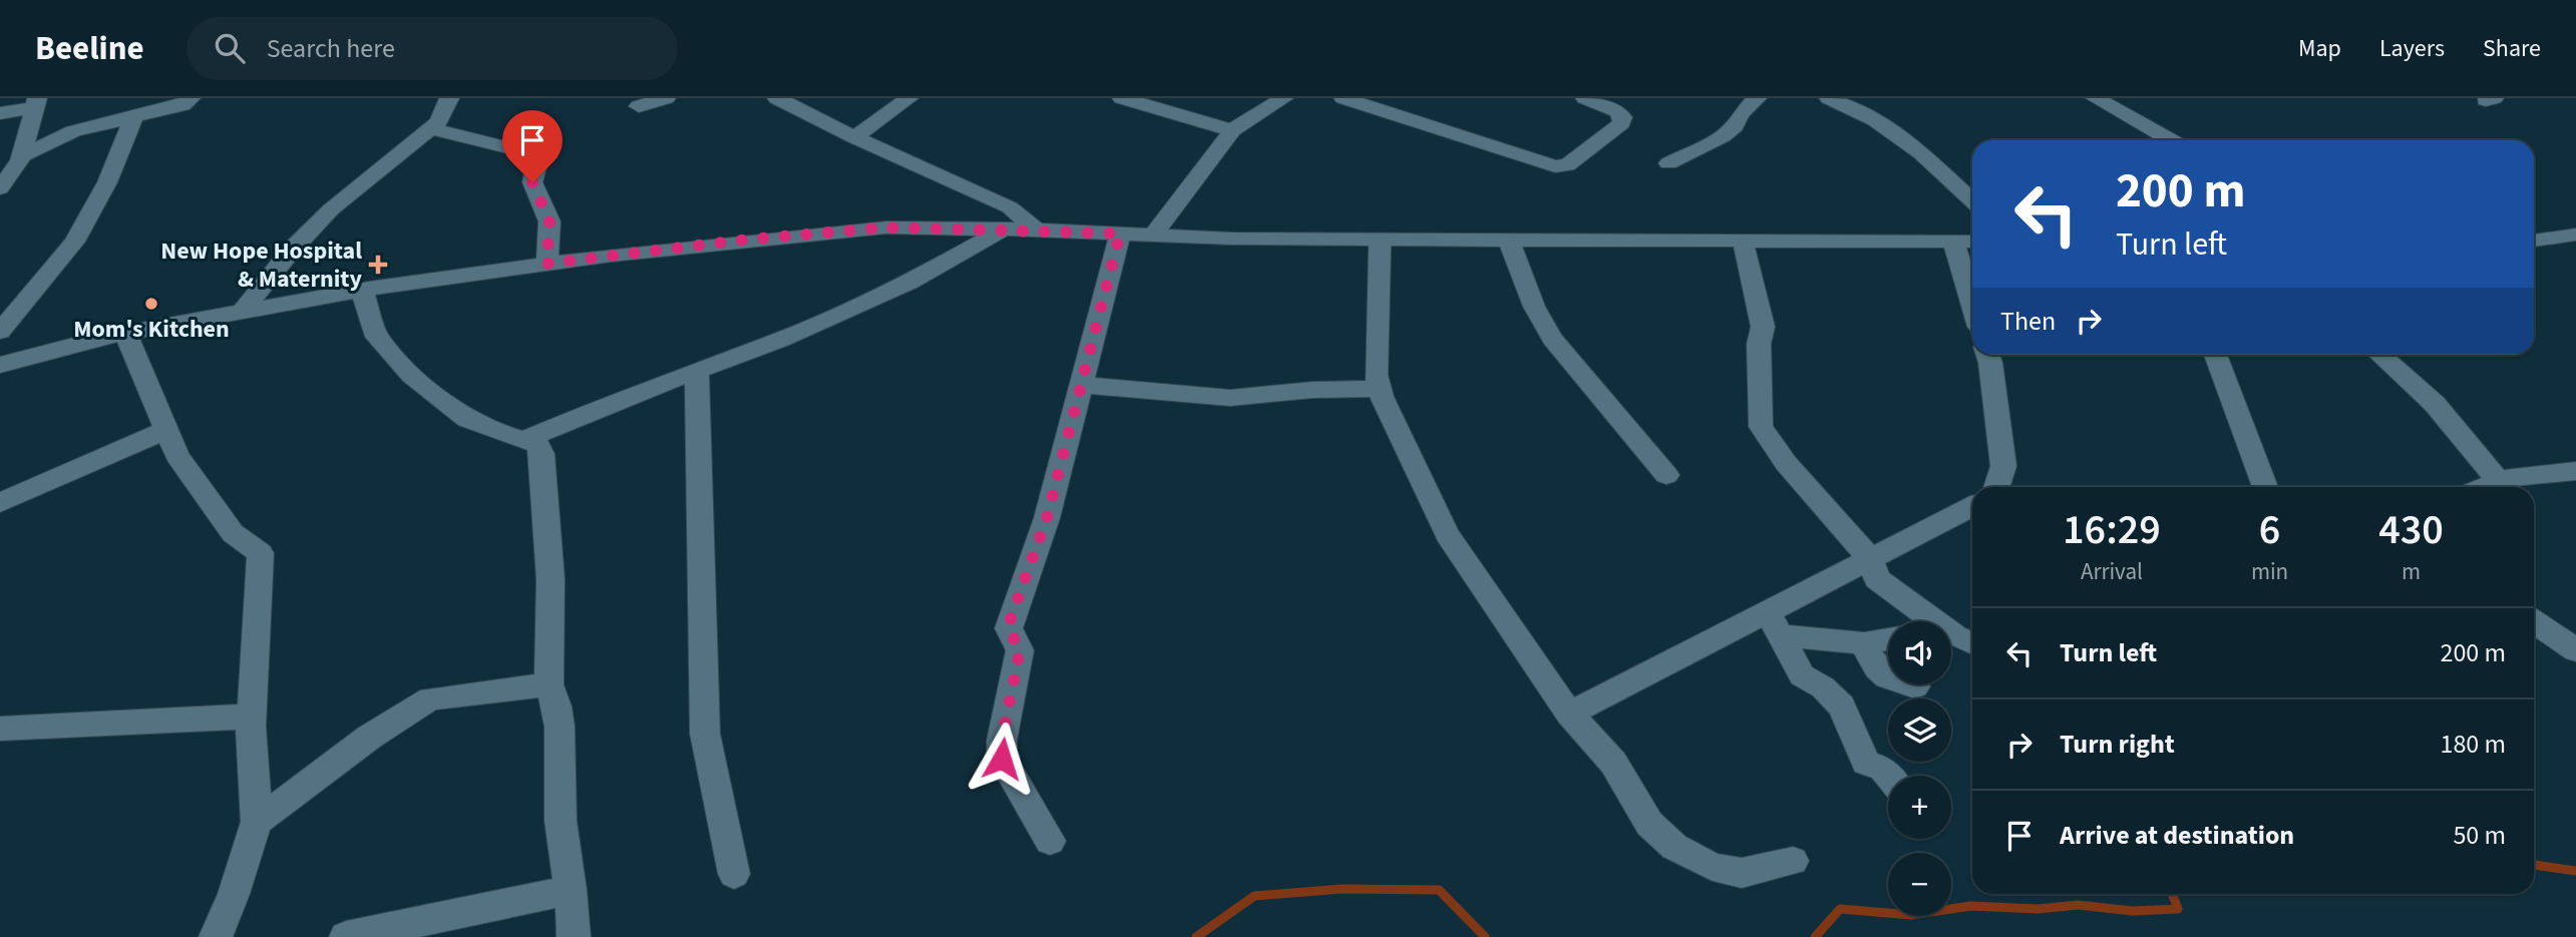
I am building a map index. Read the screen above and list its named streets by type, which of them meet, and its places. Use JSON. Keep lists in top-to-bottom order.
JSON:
{
  "places": {
    "health": ["New Hope Hospital & Maternity"],
    "other": ["Mom's Kitchen"]
  },
  "page": {
    "header": "Beeline",
    "search": "Search here",
    "nav": ["Map", "Layers", "Share"],
    "turn": ["200 m", "Turn left"],
    "then": "Then",
    "eta": [
      "16:29",
      "Arrival",
      "6",
      "min",
      "430",
      "m"
    ],
    "list": [
      {
        "name": "Turn left",
        "value": "200 m"
      },
      {
        "name": "Turn right",
        "value": "180 m"
      },
      {
        "name": "Arrive at destination",
        "value": "50 m"
      }
    ],
    "map_buttons": ["+", "−"]
  }
}
